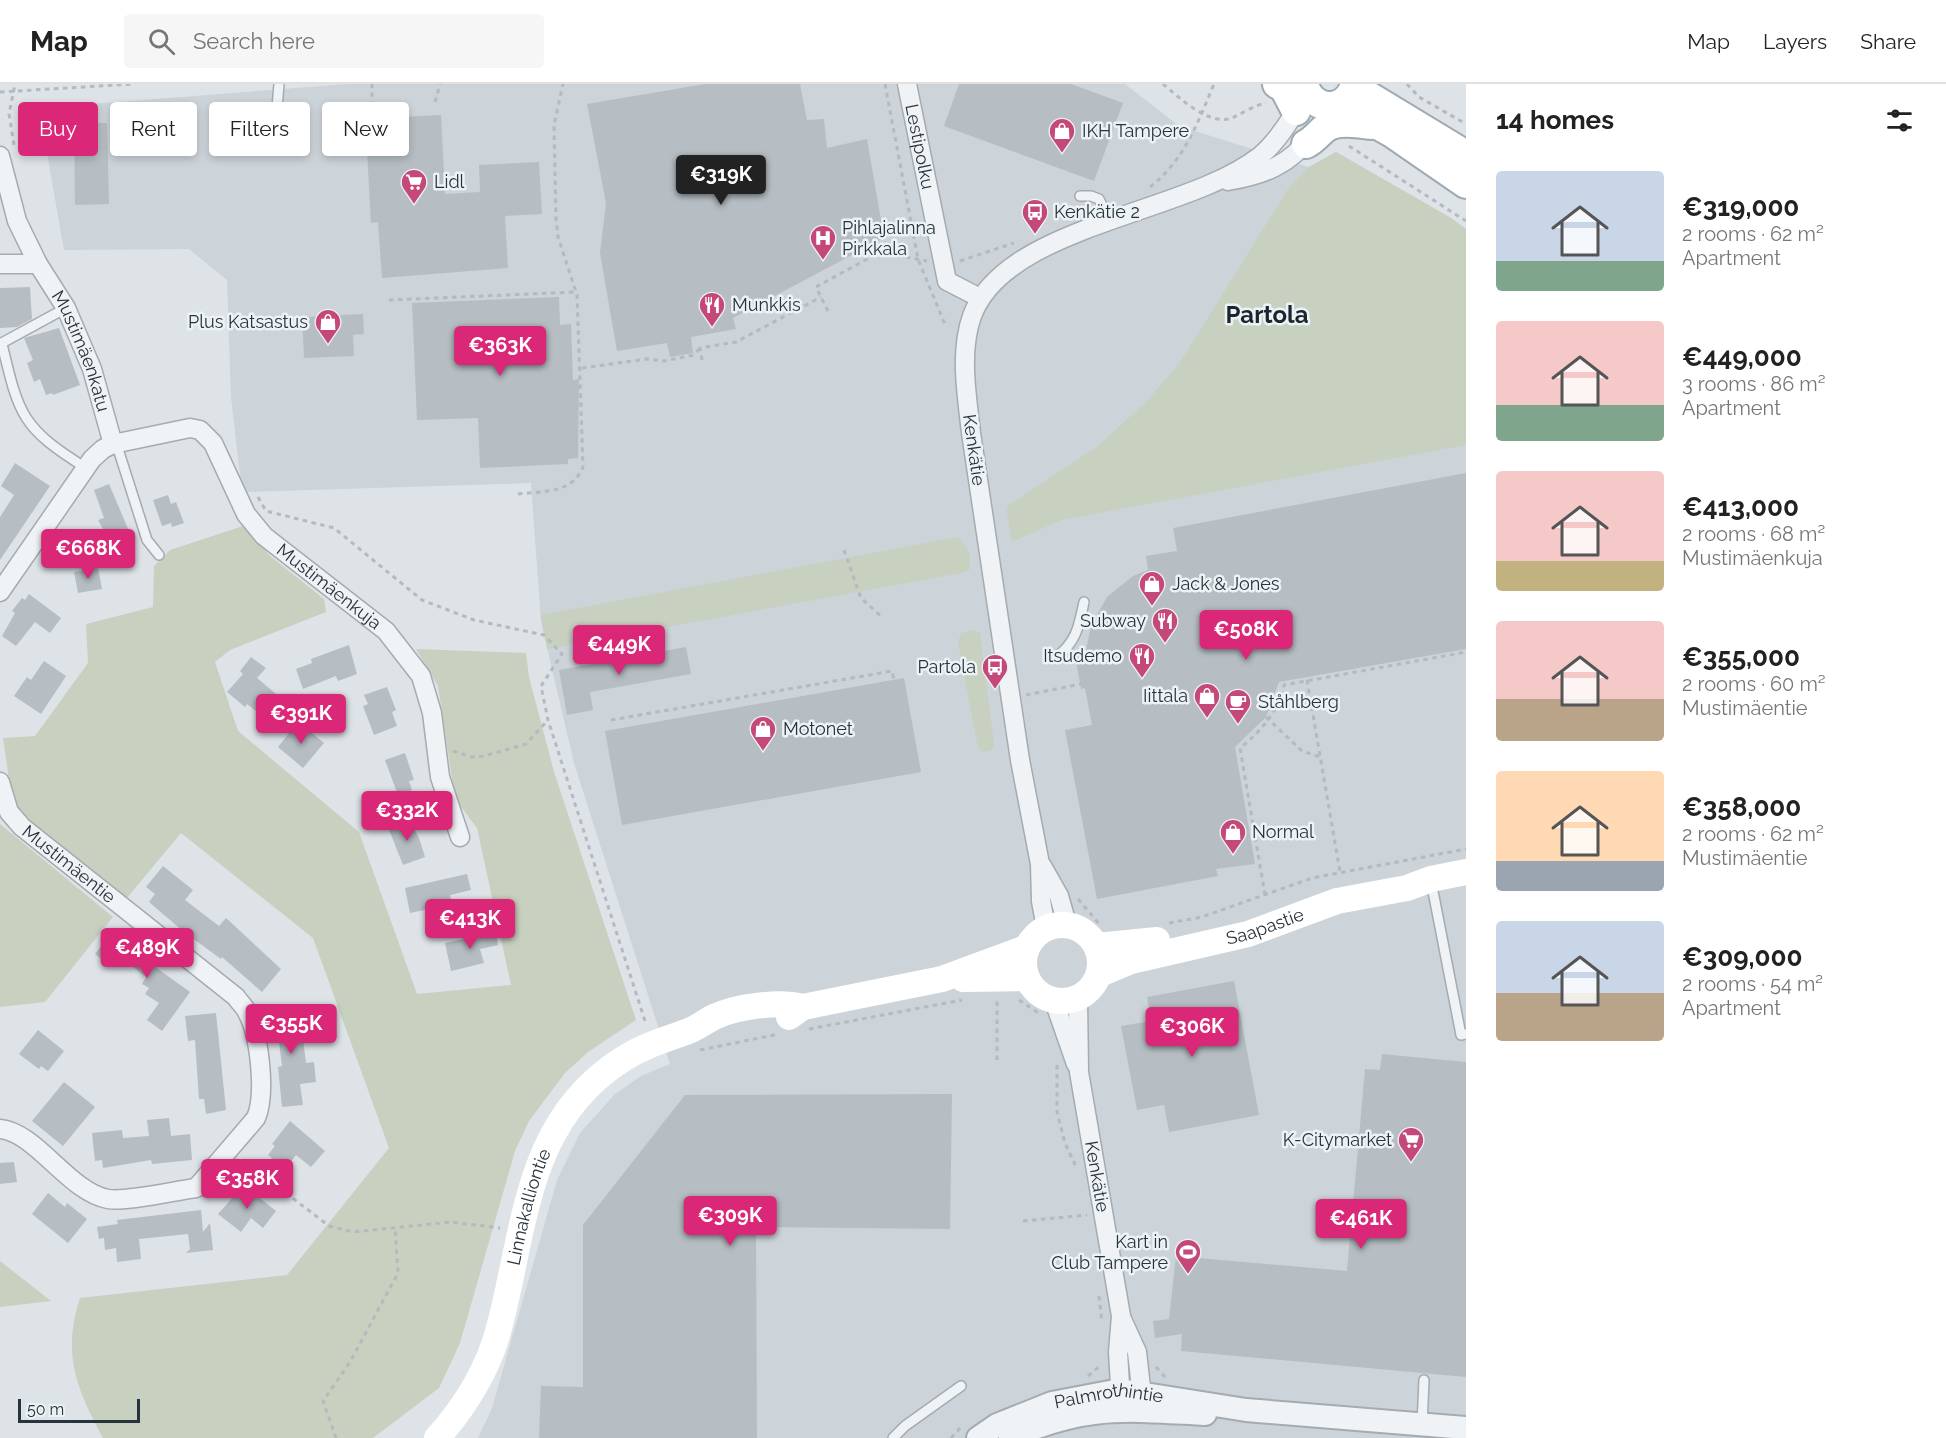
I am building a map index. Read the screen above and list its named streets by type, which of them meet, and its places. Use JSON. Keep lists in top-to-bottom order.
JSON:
{
  "streets": {
    "main road": ["Saapastie", "Linnakalliontie"],
    "street": [
      "Lestipolku",
      "Mustimäenkatu",
      "Kenkätie",
      "Mustimäenkuja",
      "Mustimäentie",
      "Palmrothintie"
    ]
  },
  "crossings": [
    ["Lestipolku", "Kenkätie"],
    ["Mustimäenkatu", "Mustimäenkuja"],
    ["Kenkätie", "Saapastie"],
    ["Kenkätie", "Palmrothintie"]
  ],
  "districts": ["Partola"],
  "places": {
    "shop": [
      "IKH Tampere",
      "Plus Katsastus",
      "Jack & Jones",
      "Iittala",
      "Motonet",
      "Normal"
    ],
    "supermarket": ["Lidl", "K-Citymarket"],
    "bus stop": ["Kenkätie 2", "Partola"],
    "hospital": ["Pihlajalinna Pirkkala"],
    "restaurant": ["Munkkis", "Subway", "Itsudemo"],
    "cafe": ["Ståhlberg"],
    "sports": ["Kart in Club Tampere"]
  },
  "scale_bar": "50 m",
  "page": {
    "header": "Map",
    "search": "Search here",
    "nav": ["Map", "Layers", "Share"],
    "heading": "14 homes",
    "chip": [
      "Buy",
      "Rent",
      "Filters",
      "New"
    ],
    "price": [
      "€319K",
      "€363K",
      "€668K",
      "€508K",
      "€449K",
      "€391K",
      "€332K",
      "€413K",
      "€489K",
      "€355K",
      "€306K",
      "€358K",
      "€309K",
      "€461K"
    ],
    "list": [
      {
        "name": "€319,000",
        "note": "2 rooms · 62 m² · Apartment"
      },
      {
        "name": "€449,000",
        "note": "3 rooms · 86 m² · Apartment"
      },
      {
        "name": "€413,000",
        "note": "2 rooms · 68 m² · Mustimäenkuja"
      },
      {
        "name": "€355,000",
        "note": "2 rooms · 60 m² · Mustimäentie"
      },
      {
        "name": "€358,000",
        "note": "2 rooms · 62 m² · Mustimäentie"
      },
      {
        "name": "€309,000",
        "note": "2 rooms · 54 m² · Apartment"
      }
    ],
    "scale": "50 m"
  }
}
